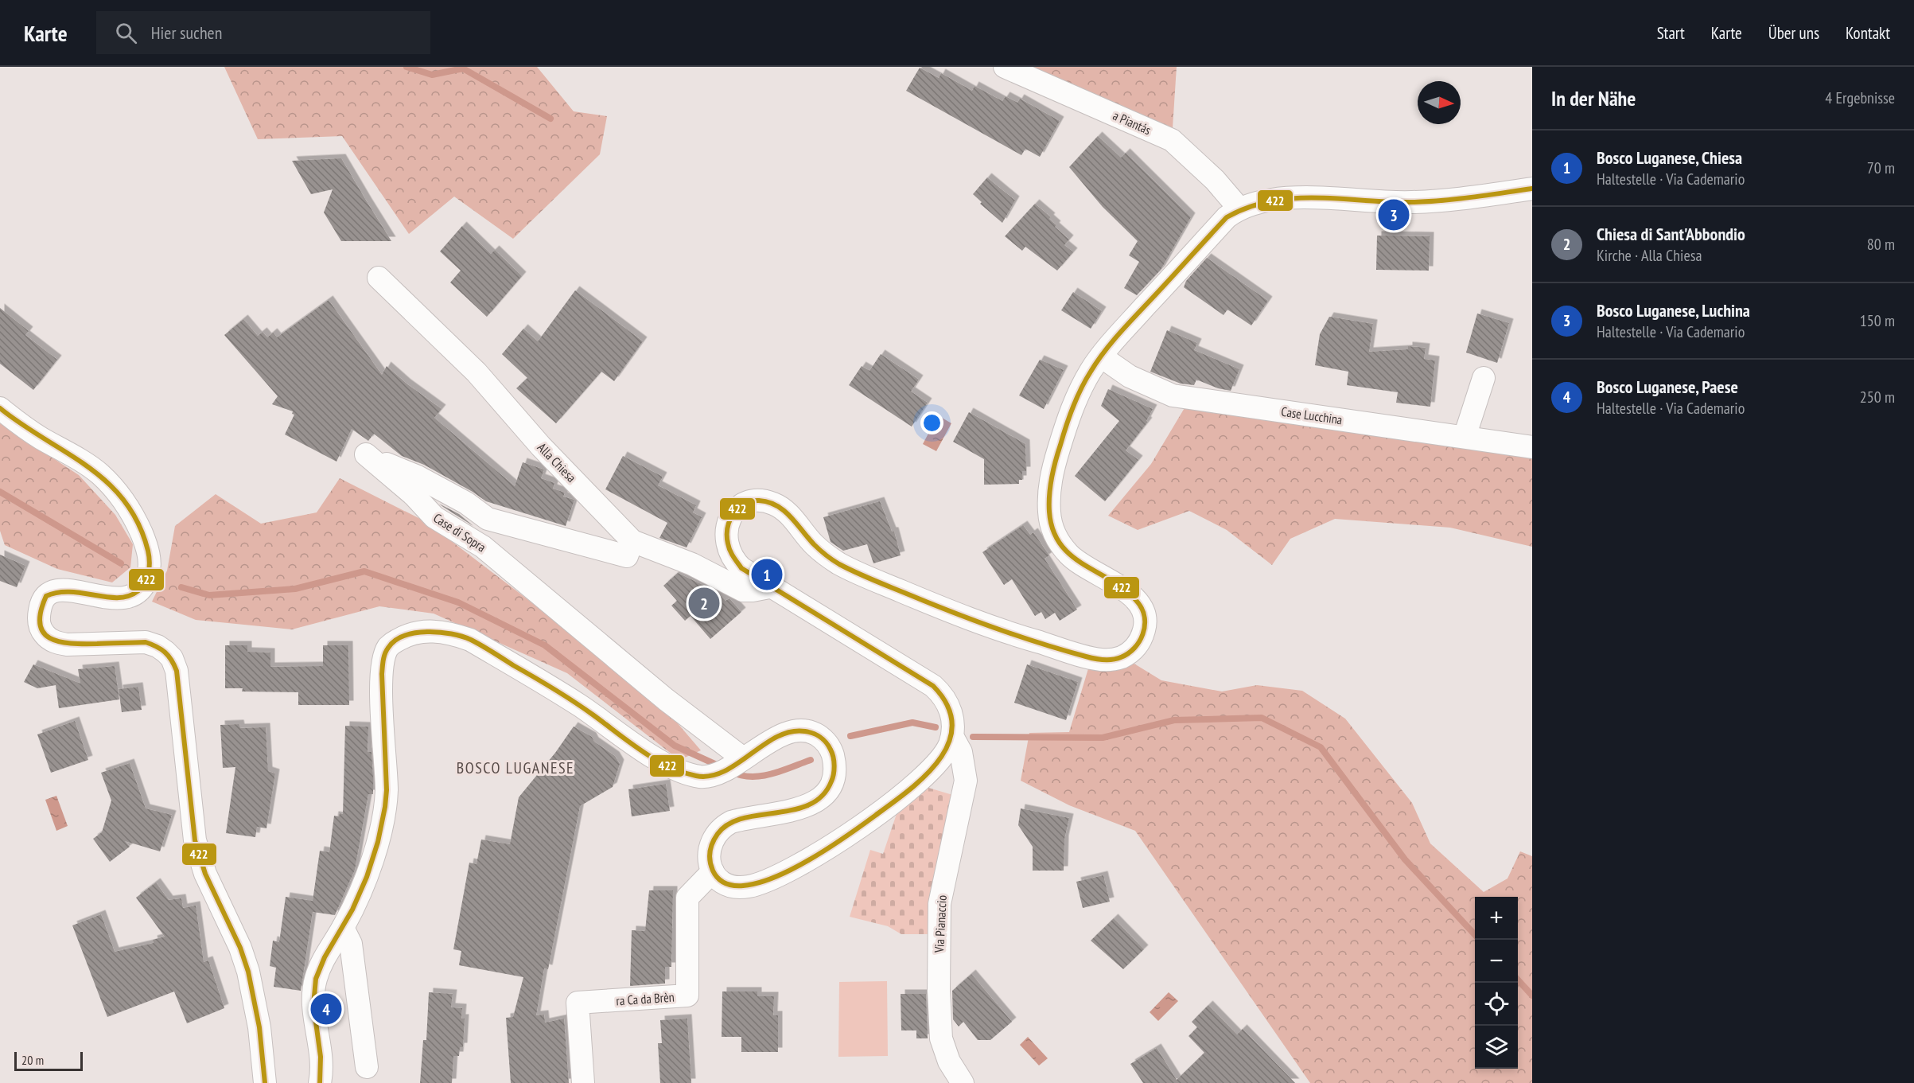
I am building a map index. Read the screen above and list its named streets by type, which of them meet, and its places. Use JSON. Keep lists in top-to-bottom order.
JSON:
{
  "streets": {
    "street": [
      "a Piantás",
      "Case Lucchina",
      "Alla Chiesa",
      "Case di Sopra",
      "Via Pianaccio",
      "ra Ca da Brèn"
    ]
  },
  "crossings": [
    ["Alla Chiesa", "Case di Sopra"]
  ],
  "districts": ["BOSCO LUGANESE"],
  "lines": ["transit line 422"],
  "scale_bar": "20 m",
  "north": "right",
  "page": {
    "header": "Karte",
    "search": "Hier suchen",
    "nav": [
      "Start",
      "Karte",
      "Über uns",
      "Kontakt"
    ],
    "heading": ["In der Nähe", "4 Ergebnisse"],
    "list": [
      {
        "mark": "1",
        "name": "Bosco Luganese, Chiesa",
        "note": "Haltestelle · Via Cademario",
        "value": "70 m"
      },
      {
        "mark": "2",
        "name": "Chiesa di Sant'Abbondio",
        "note": "Kirche · Alla Chiesa",
        "value": "80 m"
      },
      {
        "mark": "3",
        "name": "Bosco Luganese, Luchina",
        "note": "Haltestelle · Via Cademario",
        "value": "150 m"
      },
      {
        "mark": "4",
        "name": "Bosco Luganese, Paese",
        "note": "Haltestelle · Via Cademario",
        "value": "250 m"
      }
    ],
    "pins": [
      "3",
      "1",
      "2",
      "4"
    ],
    "map_buttons": ["+", "−"],
    "scale": "20 m"
  }
}
